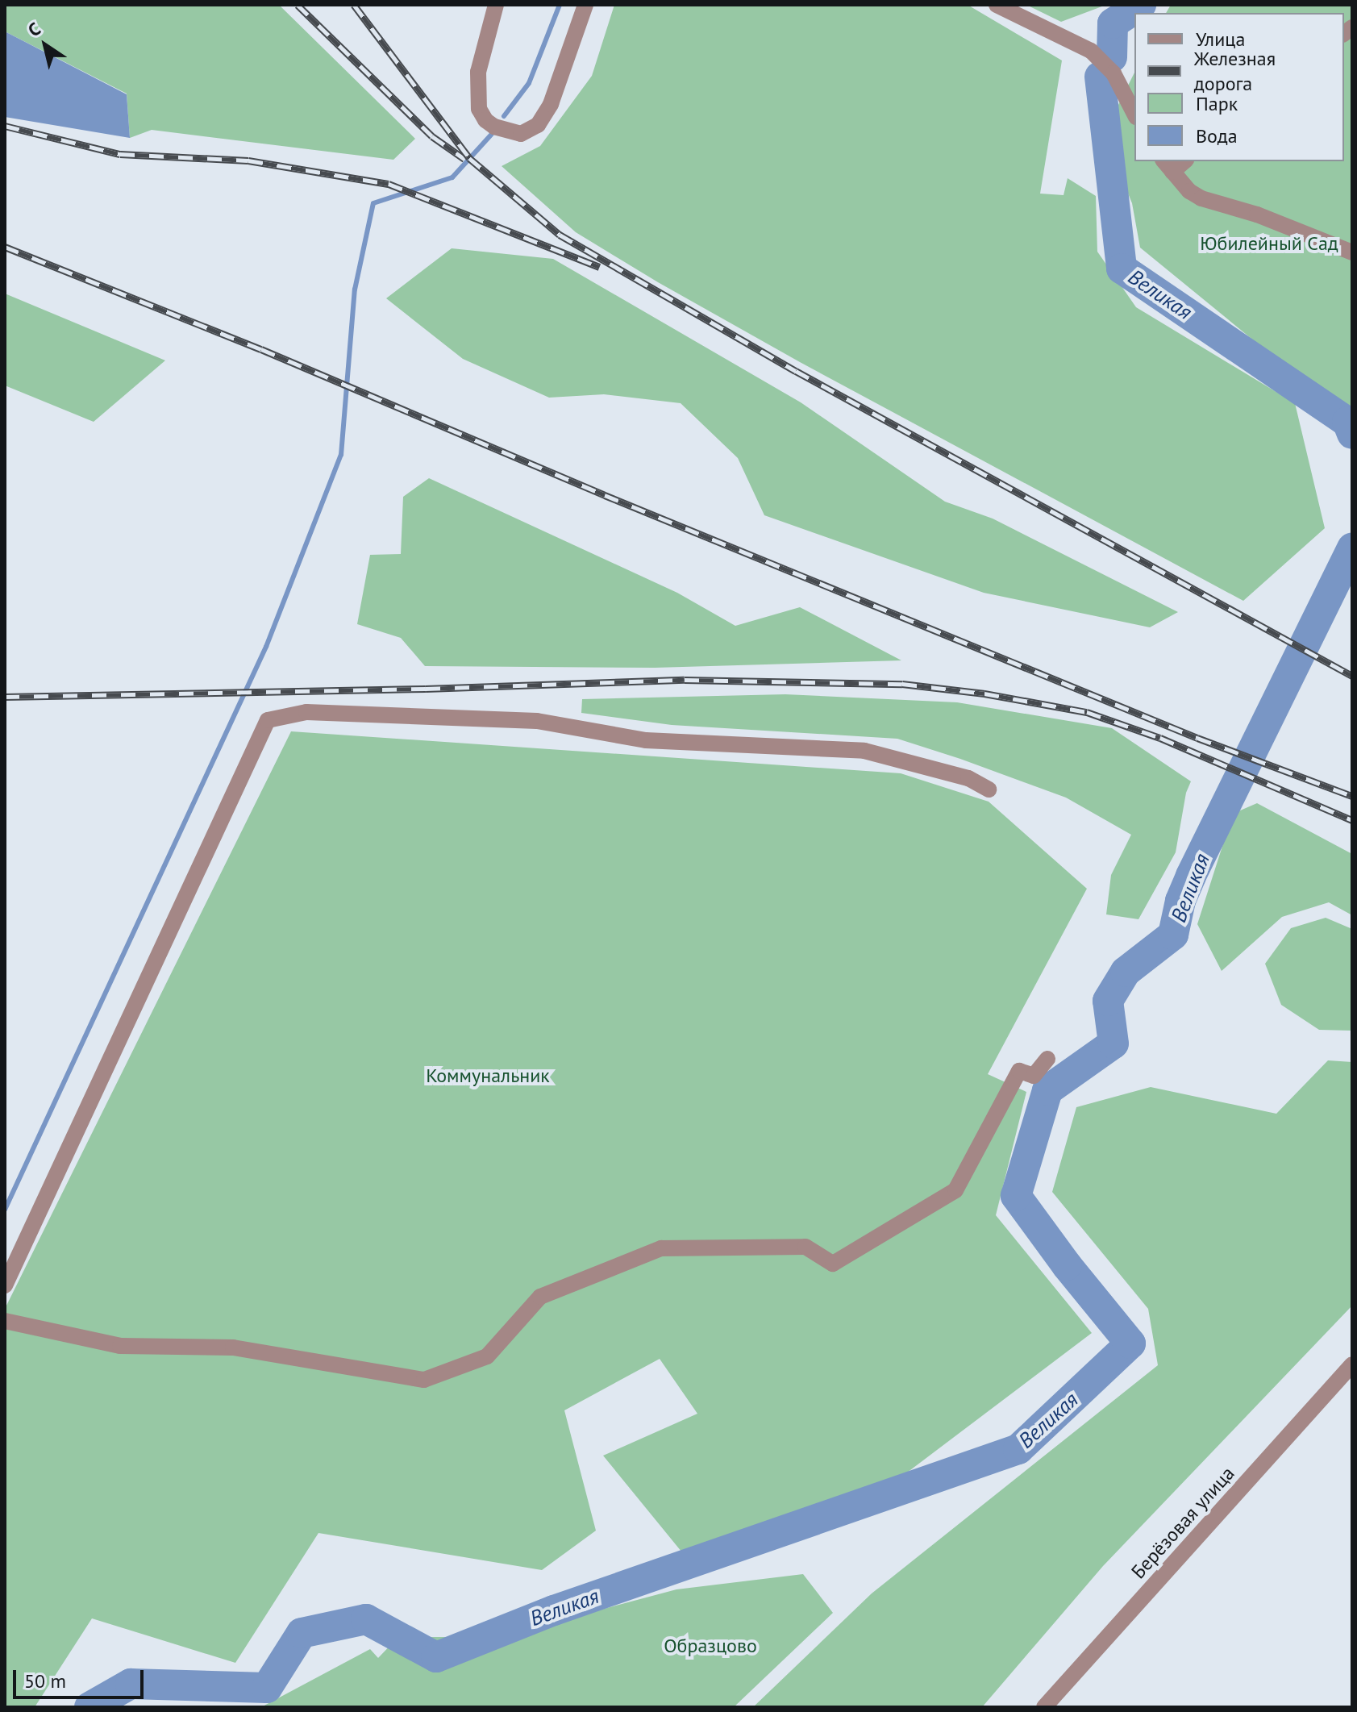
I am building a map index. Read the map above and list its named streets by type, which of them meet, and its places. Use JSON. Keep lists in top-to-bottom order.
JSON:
{
  "streets": {
    "street": ["Берёзовая улица"]
  },
  "water": ["Великая"],
  "parks": ["Юбилейный Сад", "Коммунальник", "Образцово"],
  "legend": [
    "Улица",
    "Железная дорога",
    "Парк",
    "Вода"
  ],
  "scale_bar": "50 m",
  "north": "top left"
}
